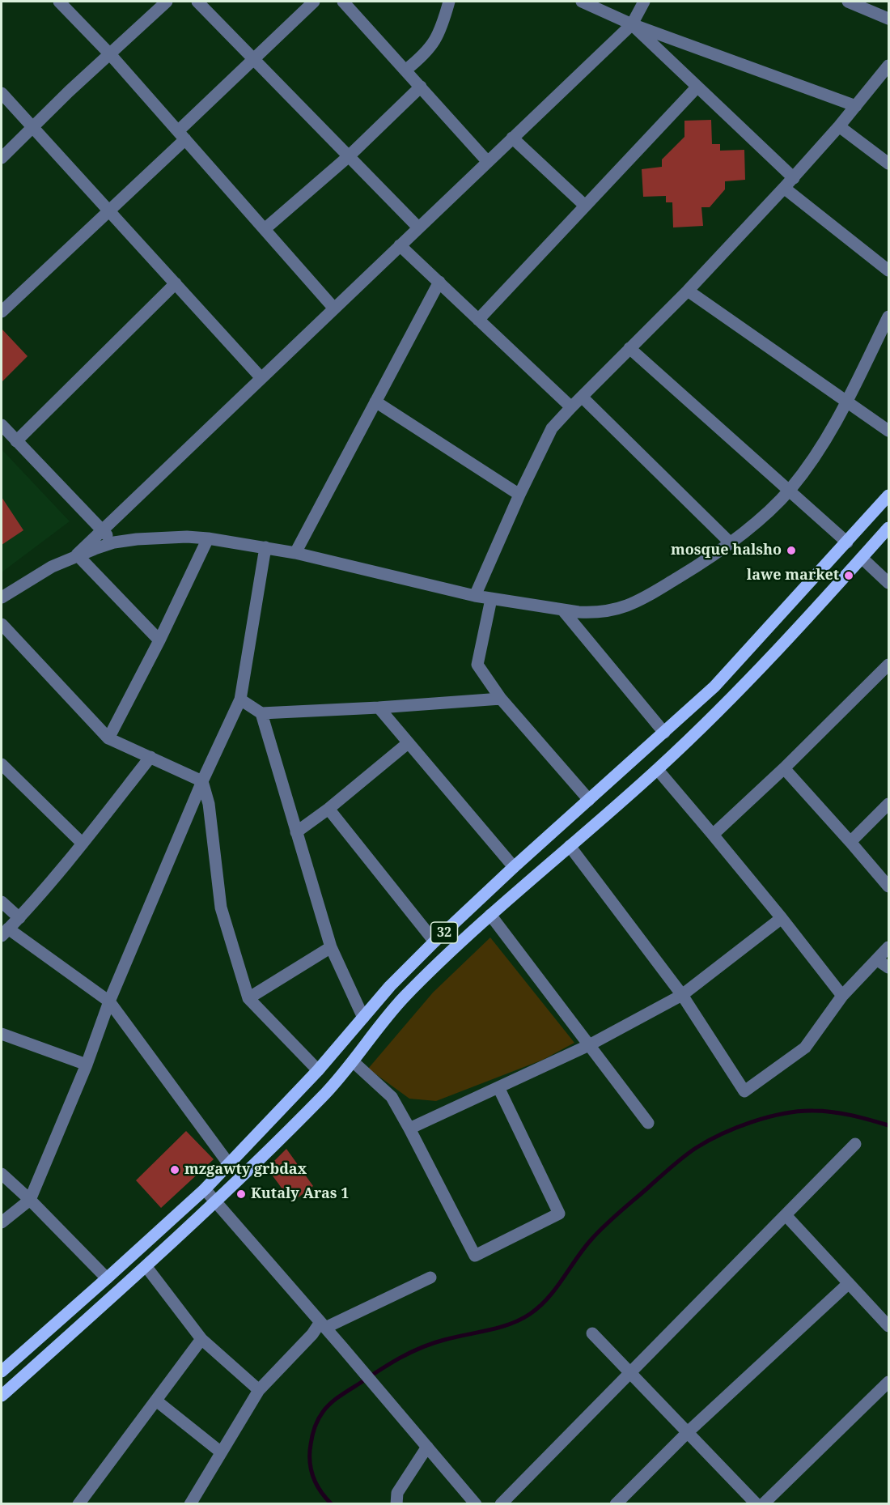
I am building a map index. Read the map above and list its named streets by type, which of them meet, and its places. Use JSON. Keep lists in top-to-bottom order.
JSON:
{
  "streets": {
    "main road": ["32"]
  },
  "places": [
    "mosque halsho",
    "lawe market",
    "mzgawty grbdax",
    "Kutaly Aras 1"
  ]
}
